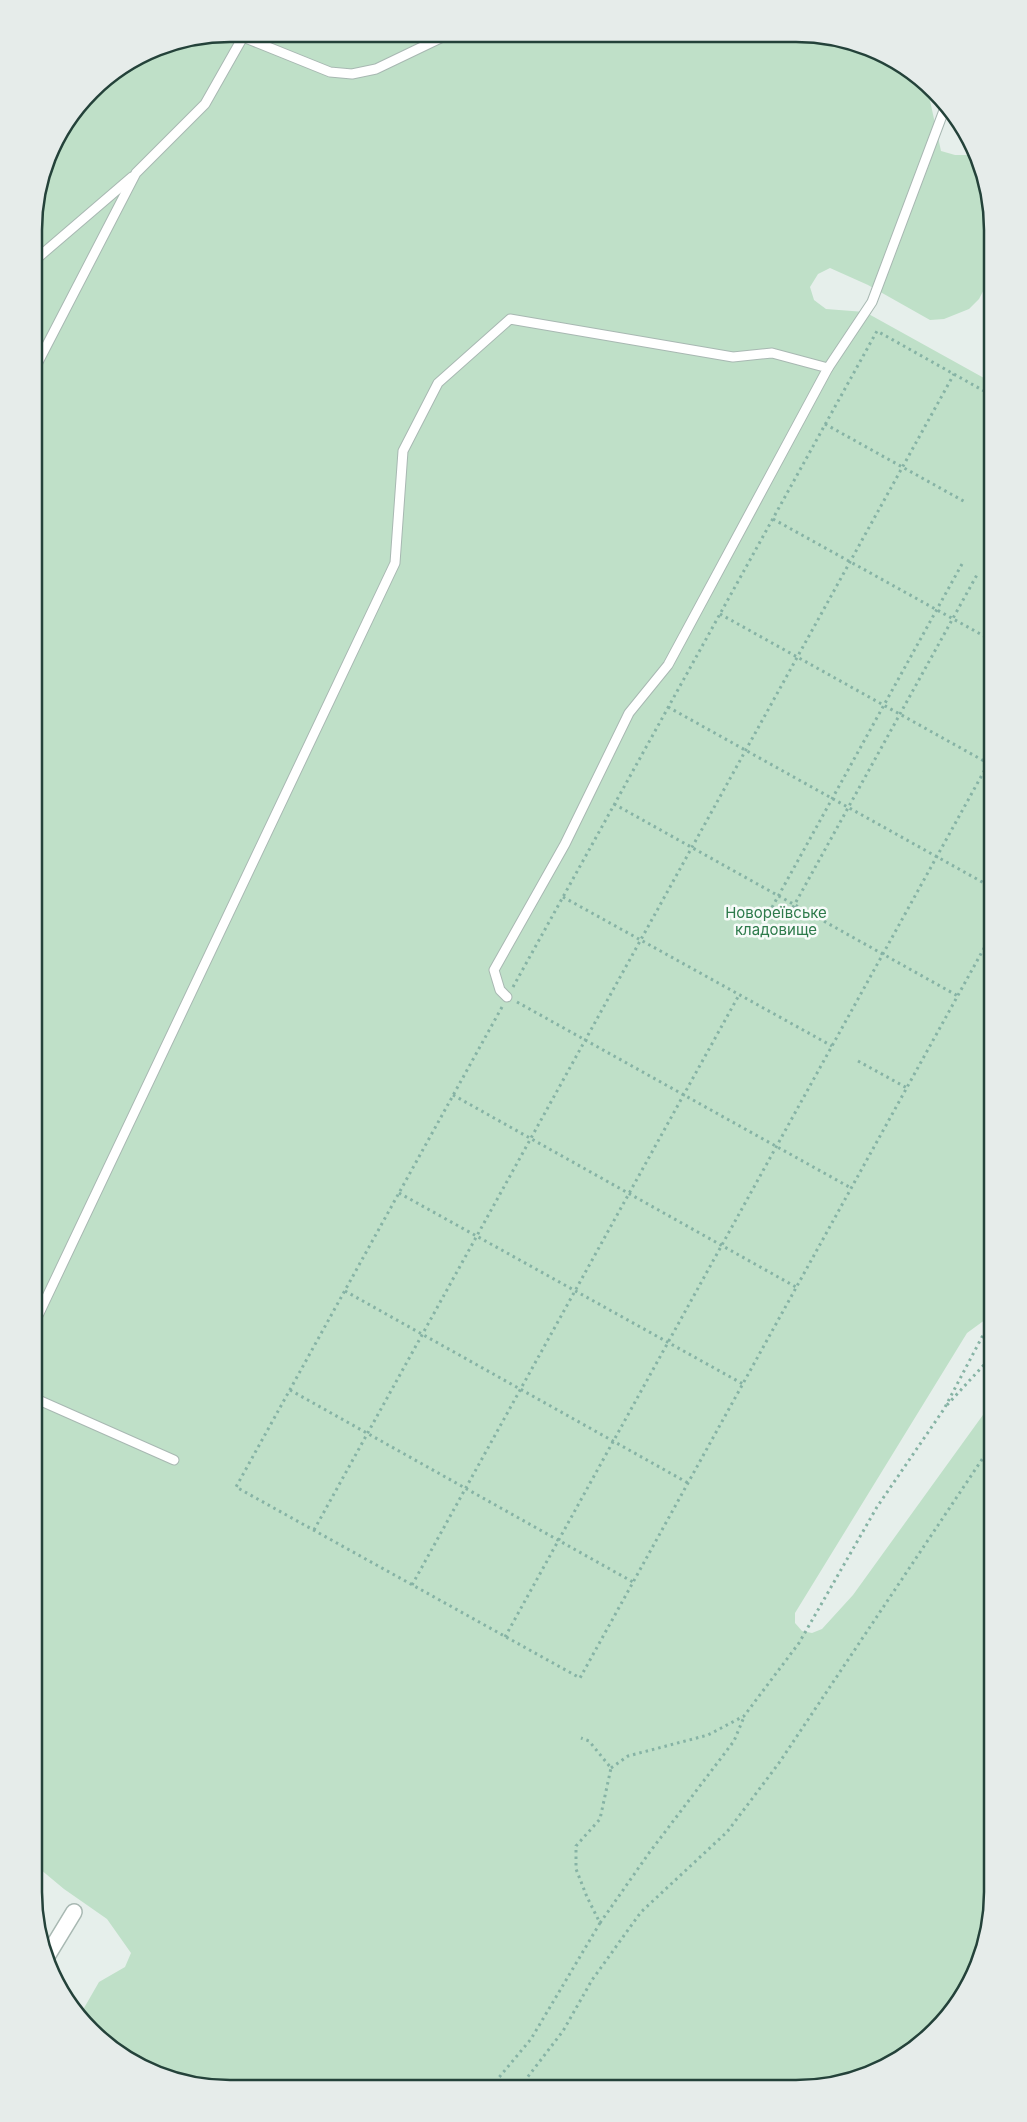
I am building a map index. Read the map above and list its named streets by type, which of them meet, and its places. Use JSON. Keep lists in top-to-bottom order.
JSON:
{
  "parks": ["Новореївське кладовище"]
}
